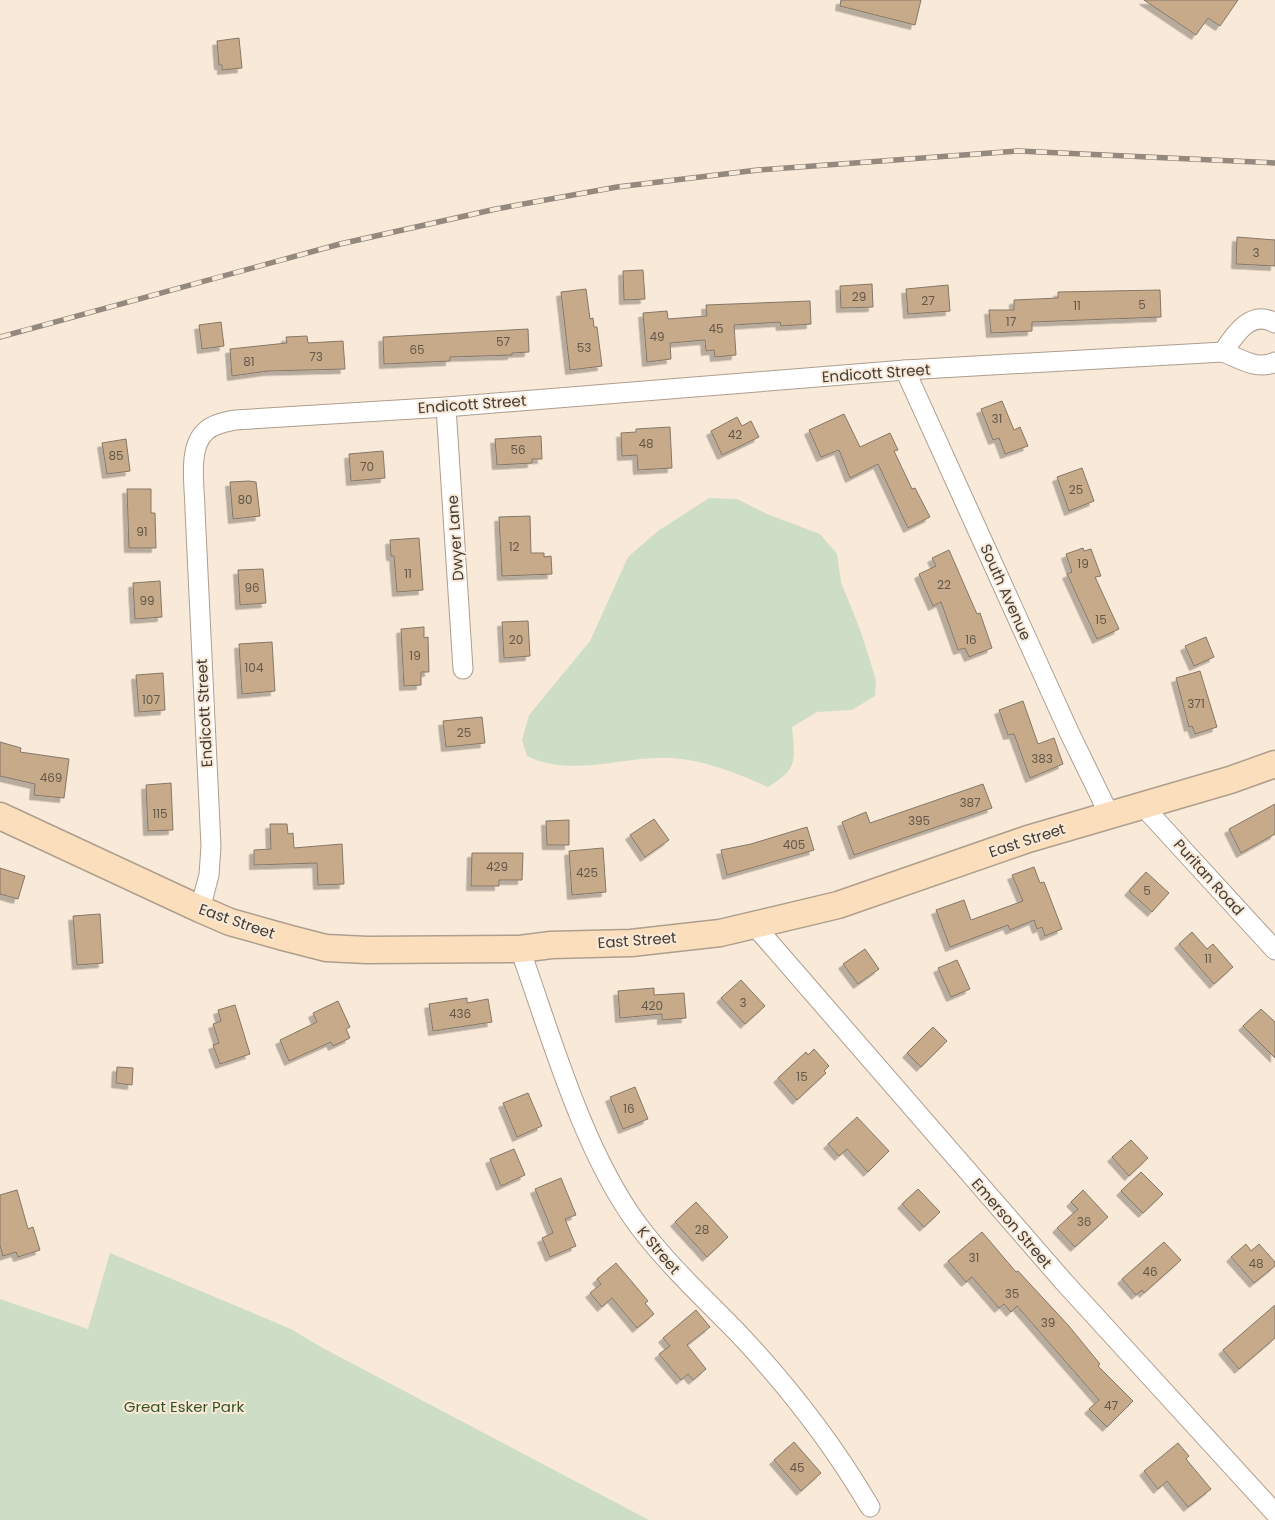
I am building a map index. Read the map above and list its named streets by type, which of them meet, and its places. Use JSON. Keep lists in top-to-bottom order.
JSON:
{
  "streets": {
    "street": [
      "Endicott Street",
      "Dwyer Lane",
      "South Avenue",
      "East Street",
      "Puritan Road",
      "Emerson Street",
      "K Street"
    ]
  },
  "crossings": [
    ["Endicott Street", "Dwyer Lane"],
    ["Endicott Street", "South Avenue"],
    ["Endicott Street", "East Street"],
    ["South Avenue", "East Street"],
    ["East Street", "Puritan Road"],
    ["East Street", "Emerson Street"],
    ["East Street", "K Street"]
  ],
  "parks": ["Great Esker Park"],
  "house_numbers": [
    "3",
    "29",
    "27",
    "5",
    "11",
    "17",
    "45",
    "49",
    "57",
    "53",
    "65",
    "73",
    "81",
    "31",
    "42",
    "48",
    "56",
    "85",
    "70",
    "25",
    "80",
    "91",
    "12",
    "19",
    "11",
    "22",
    "96",
    "99",
    "15",
    "20",
    "16",
    "19",
    "104",
    "107",
    "371",
    "25",
    "383",
    "469",
    "387",
    "115",
    "395",
    "405",
    "429",
    "425",
    "5",
    "11",
    "3",
    "420",
    "436",
    "15",
    "16",
    "36",
    "28",
    "31",
    "48",
    "46",
    "35",
    "39",
    "47",
    "45"
  ]
}
